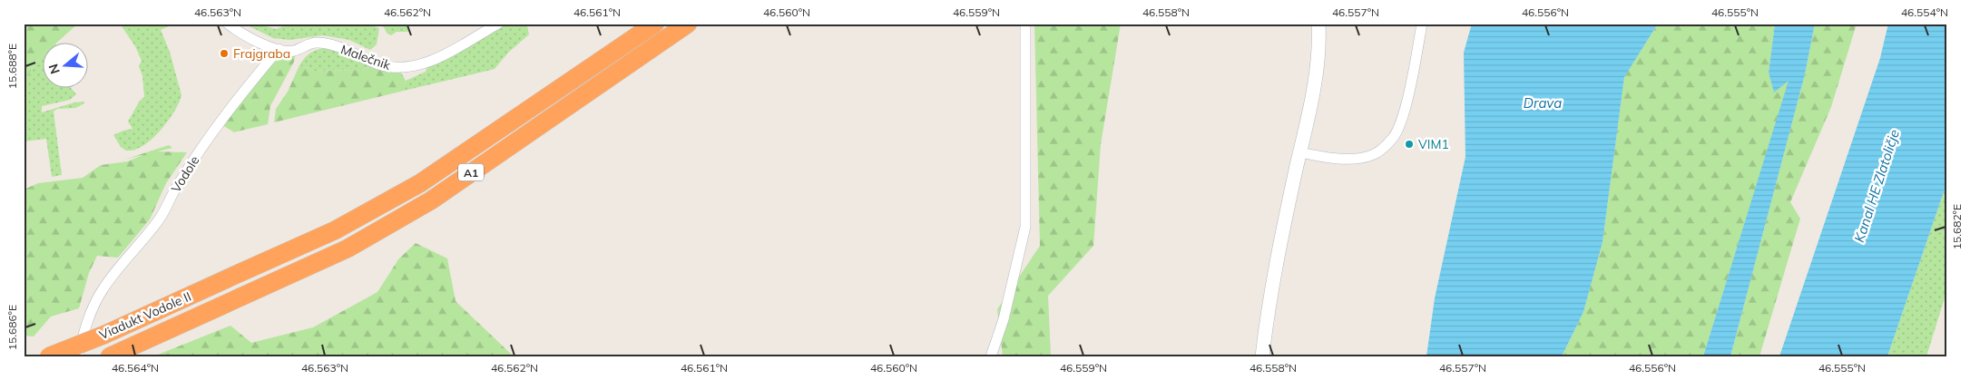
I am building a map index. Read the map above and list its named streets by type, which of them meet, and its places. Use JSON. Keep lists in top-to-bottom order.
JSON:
{
  "streets": {
    "highway": ["A1", "Viadukt Vodole II"],
    "street": ["Malečnik", "Vodole"]
  },
  "crossings": [
    ["Malečnik", "Vodole"]
  ],
  "water": ["Drava", "Kanal HE Zlatoličje"],
  "places": ["Frajgraba", "VIM1"],
  "north": "left",
  "coordinates": [
    "46.563°N",
    "46.562°N",
    "46.561°N",
    "46.560°N",
    "46.559°N",
    "46.558°N",
    "46.557°N",
    "46.556°N",
    "46.555°N",
    "46.554°N",
    "15.688°E",
    "15.682°E",
    "15.686°E",
    "46.564°N"
  ]
}
